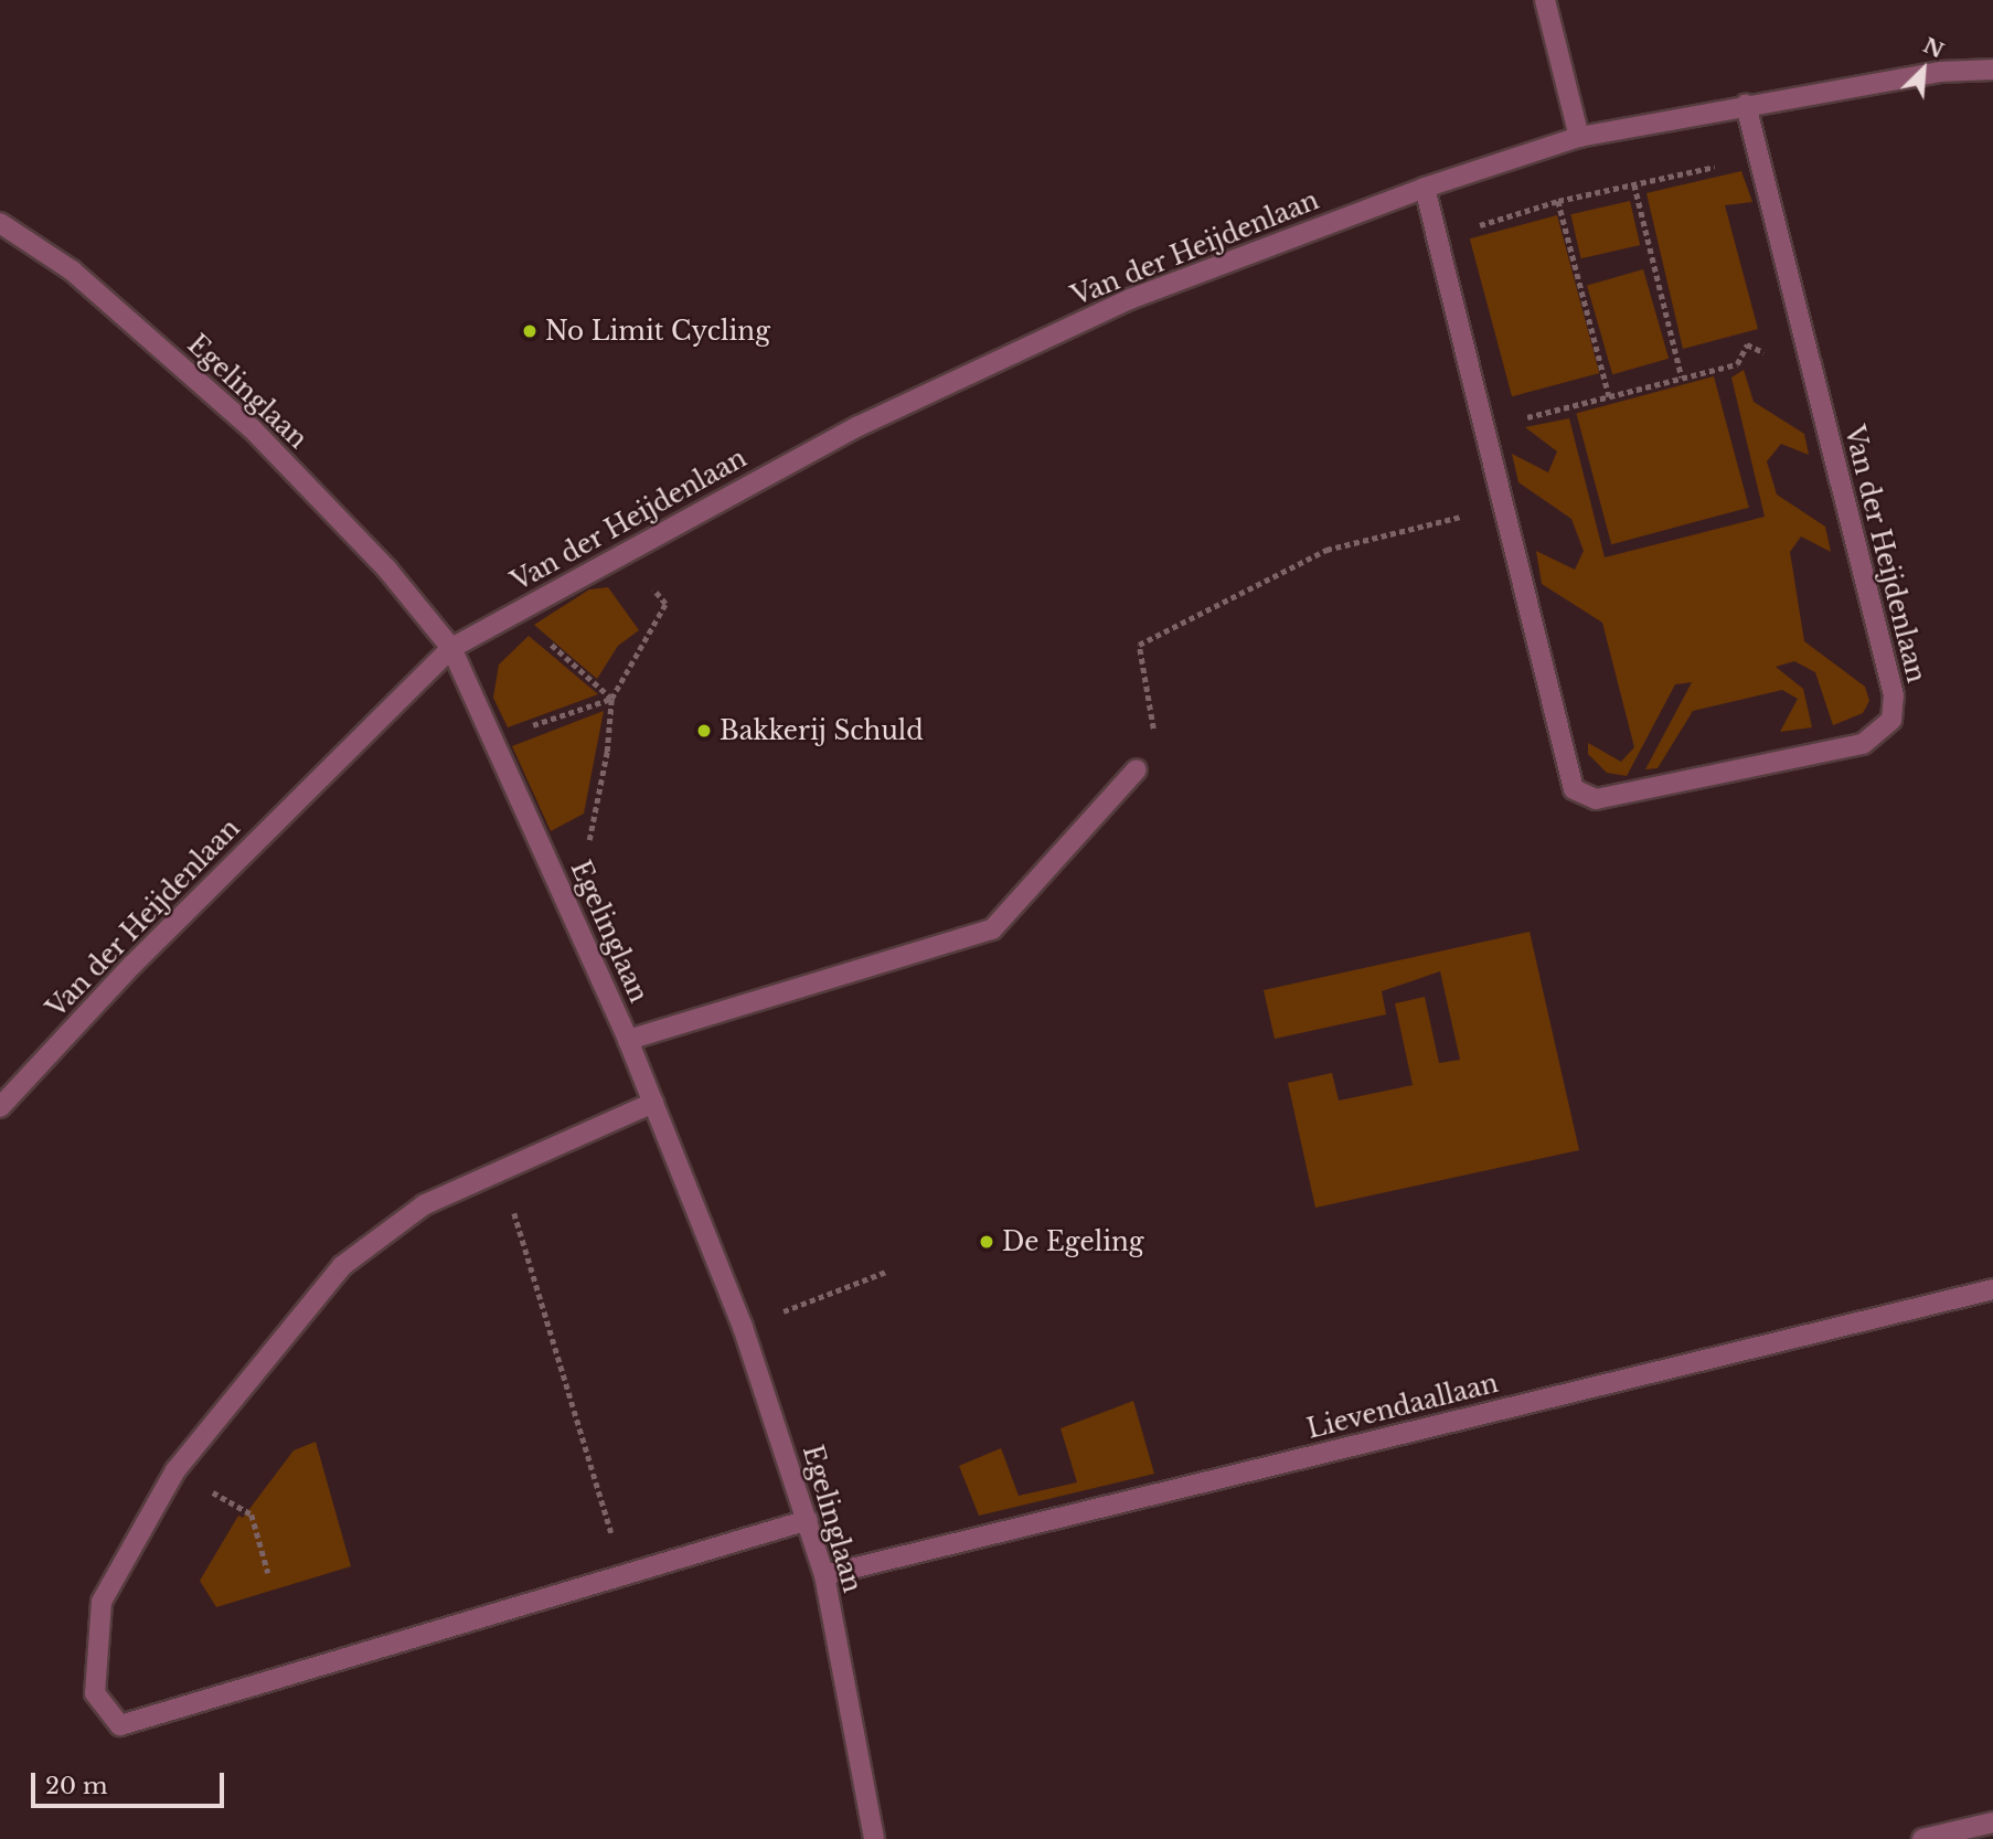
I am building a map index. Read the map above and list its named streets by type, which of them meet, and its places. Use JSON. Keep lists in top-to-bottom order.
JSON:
{
  "streets": {
    "street": ["Van der Heijdenlaan", "Egelinglaan", "Lievendaallaan"]
  },
  "crossings": [
    ["Van der Heijdenlaan", "Egelinglaan"],
    ["Egelinglaan", "Lievendaallaan"]
  ],
  "places": ["No Limit Cycling", "Bakkerij Schuld", "De Egeling"],
  "scale_bar": "20 m",
  "north": "top right"
}
